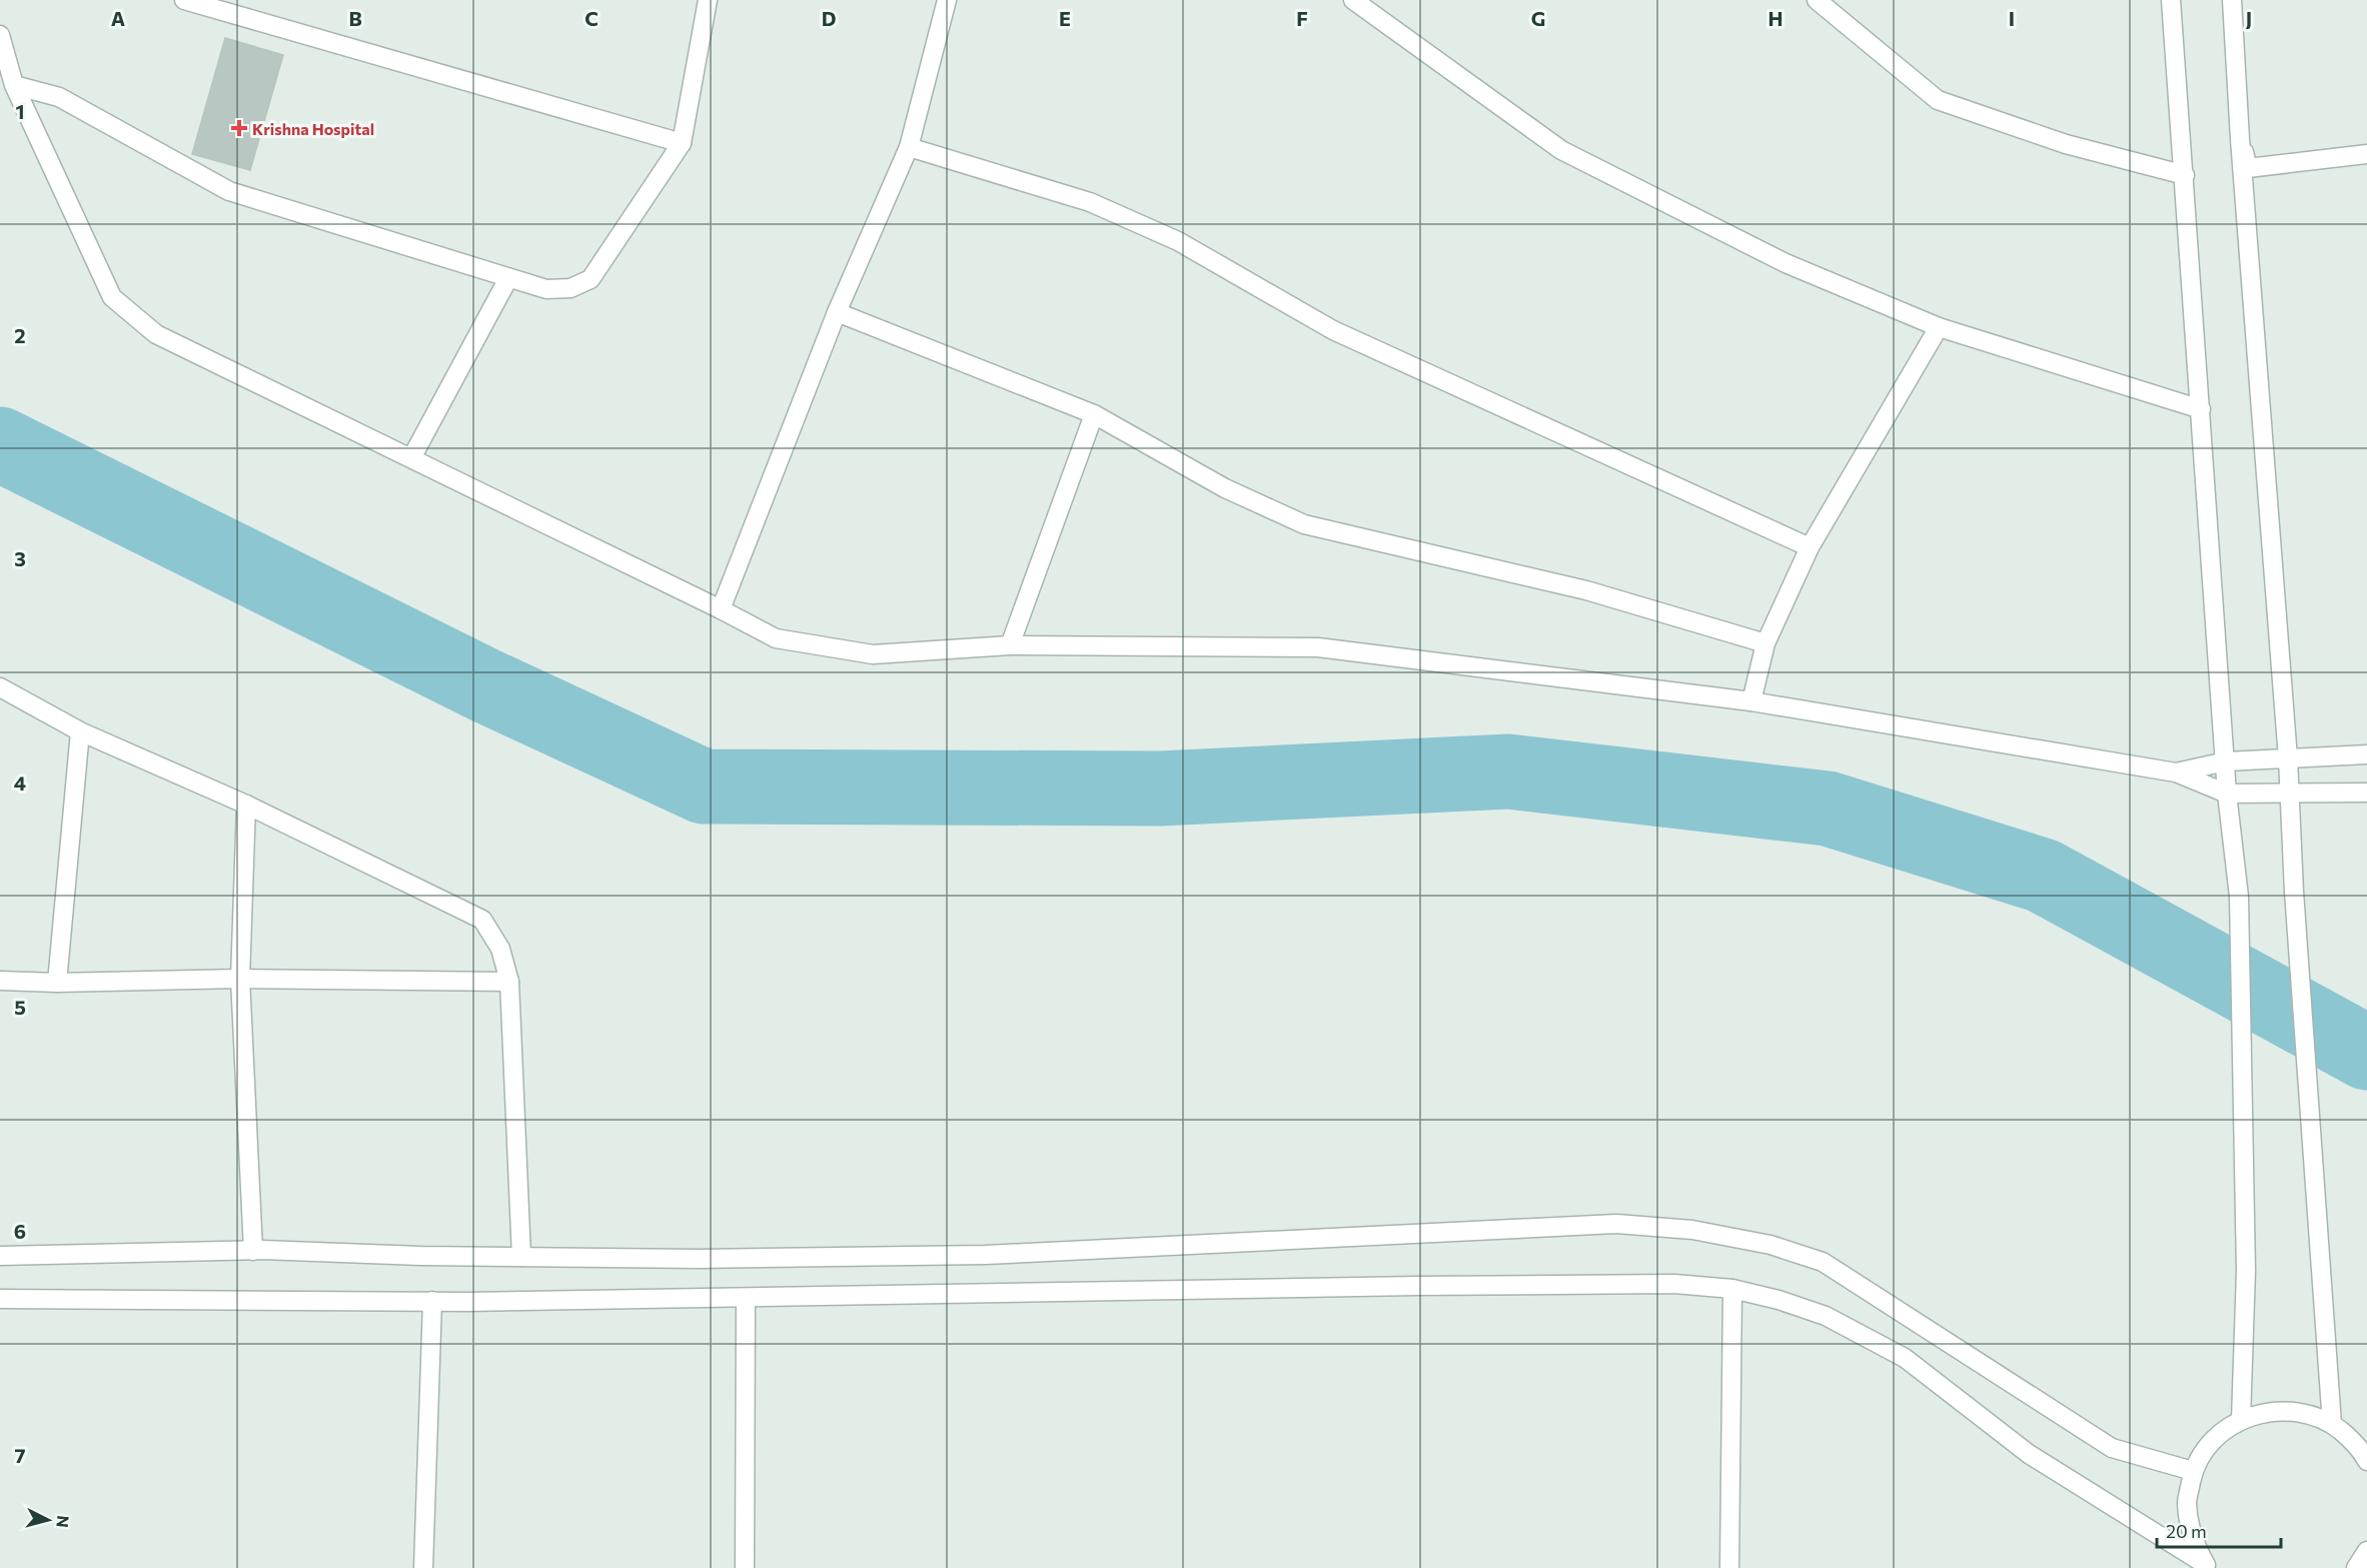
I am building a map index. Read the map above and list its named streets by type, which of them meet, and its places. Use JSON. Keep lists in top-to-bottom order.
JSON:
{
  "places": {
    "health": ["Krishna Hospital"]
  },
  "scale_bar": "20 m",
  "north": "right",
  "grid": {
    "columns": [
      "A",
      "B",
      "C",
      "D",
      "E",
      "F",
      "G",
      "H",
      "I",
      "J"
    ],
    "rows": [
      "1",
      "2",
      "3",
      "4",
      "5",
      "6",
      "7"
    ]
  }
}
